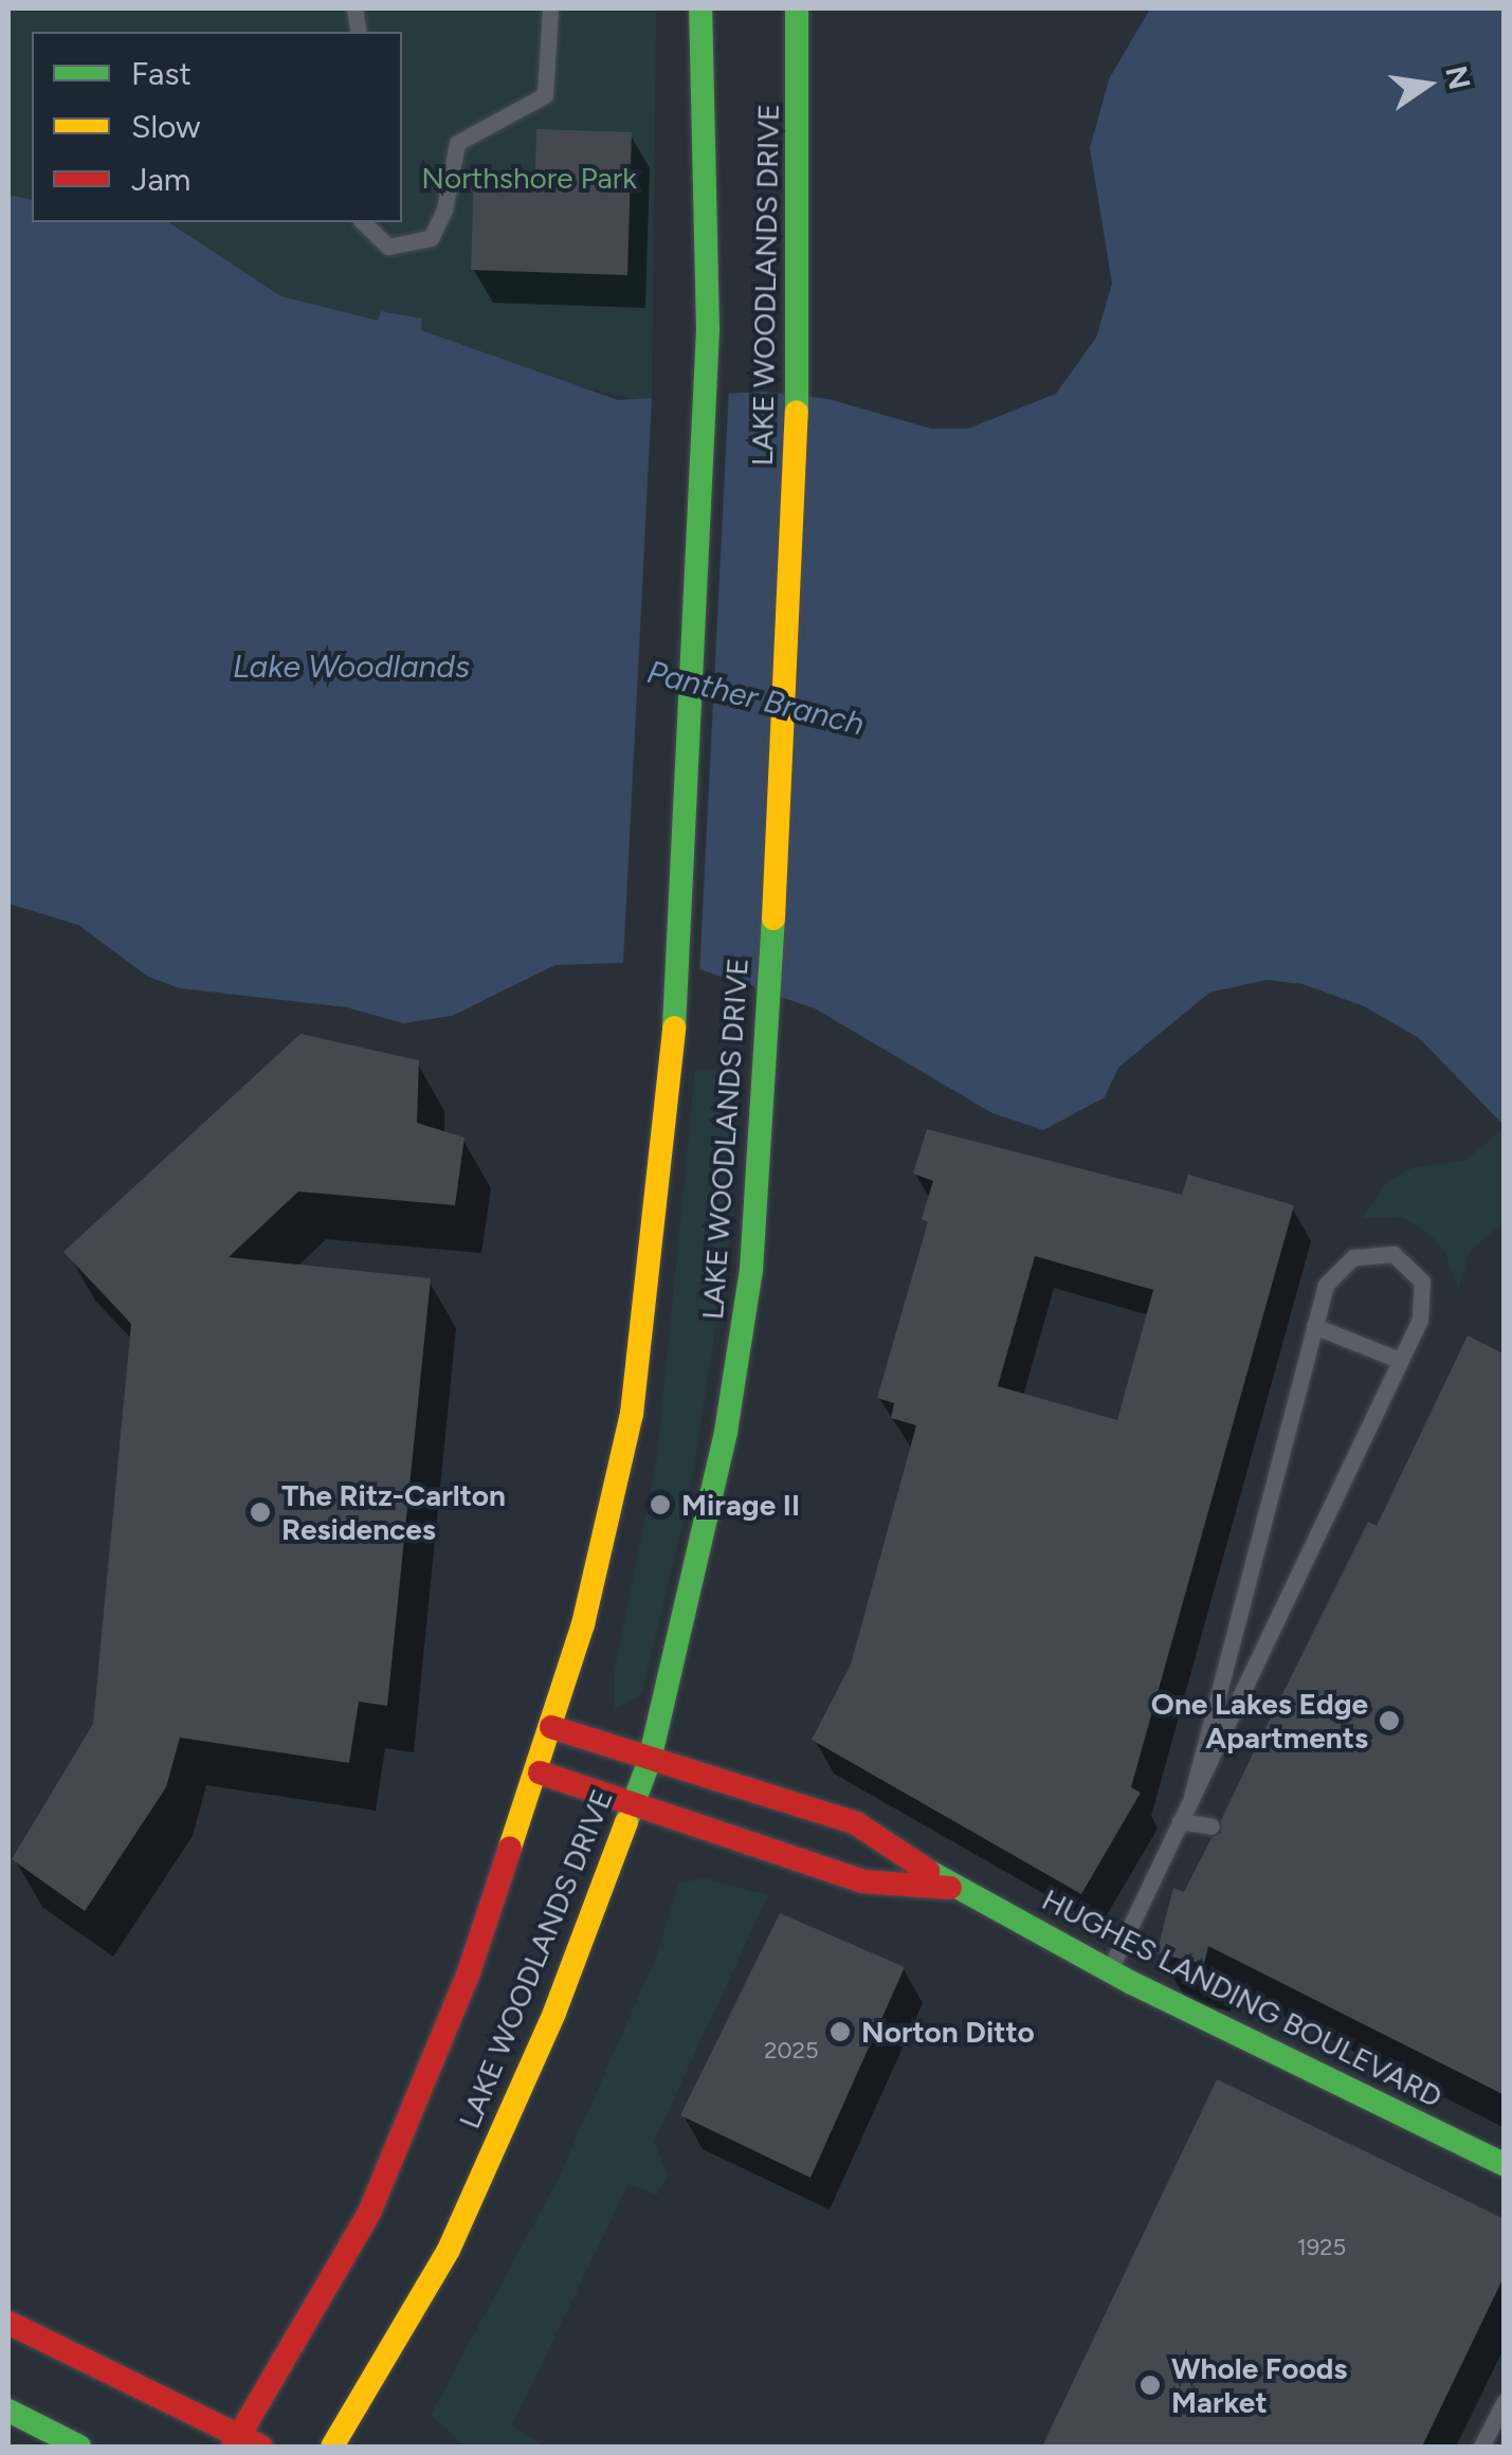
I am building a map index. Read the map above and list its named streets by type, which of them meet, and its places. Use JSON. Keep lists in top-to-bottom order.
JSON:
{
  "streets": {
    "main road": ["LAKE WOODLANDS DRIVE", "HUGHES LANDING BOULEVARD"]
  },
  "crossings": [
    ["LAKE WOODLANDS DRIVE", "HUGHES LANDING BOULEVARD"]
  ],
  "water": ["Lake Woodlands", "Panther Branch"],
  "parks": ["Northshore Park"],
  "places": [
    "Mirage II",
    "The Ritz-Carlton Residences",
    "One Lakes Edge Apartments",
    "Norton Ditto",
    "Whole Foods Market"
  ],
  "house_numbers": ["2025", "1925"],
  "legend": ["Fast", "Slow", "Jam"],
  "north": "right"
}
